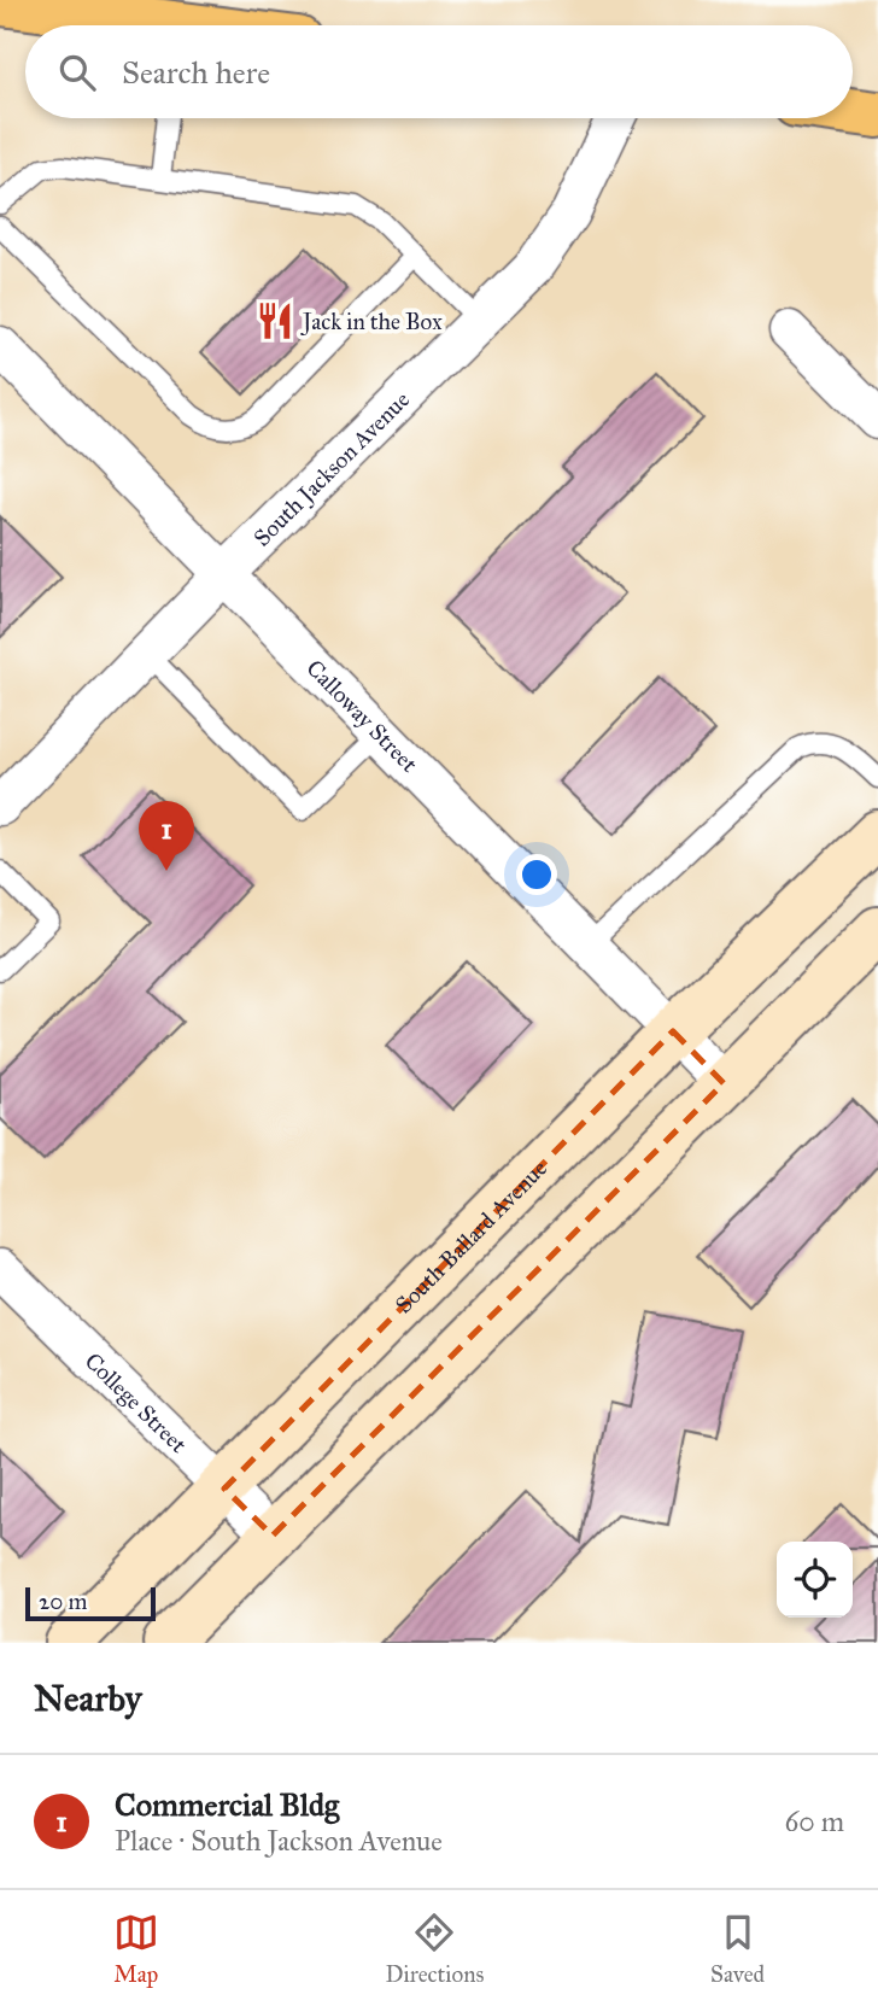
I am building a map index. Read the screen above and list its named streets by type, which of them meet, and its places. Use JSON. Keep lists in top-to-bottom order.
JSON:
{
  "streets": {
    "main road": ["South Ballard Avenue"],
    "street": ["South Jackson Avenue", "Calloway Street", "College Street"]
  },
  "crossings": [
    ["South Jackson Avenue", "Calloway Street"],
    ["Calloway Street", "South Ballard Avenue"],
    ["South Ballard Avenue", "College Street"]
  ],
  "places": {
    "restaurant": ["Jack in the Box"]
  },
  "scale_bar": "20 m",
  "page": {
    "search": "Search here",
    "pins": "1",
    "scale": "20 m",
    "heading": "Nearby",
    "list": [
      {
        "mark": "1",
        "name": "Commercial Bldg",
        "note": "Place · South Jackson Avenue",
        "value": "60 m"
      }
    ],
    "nav": ["Map", "Directions", "Saved"]
  }
}
